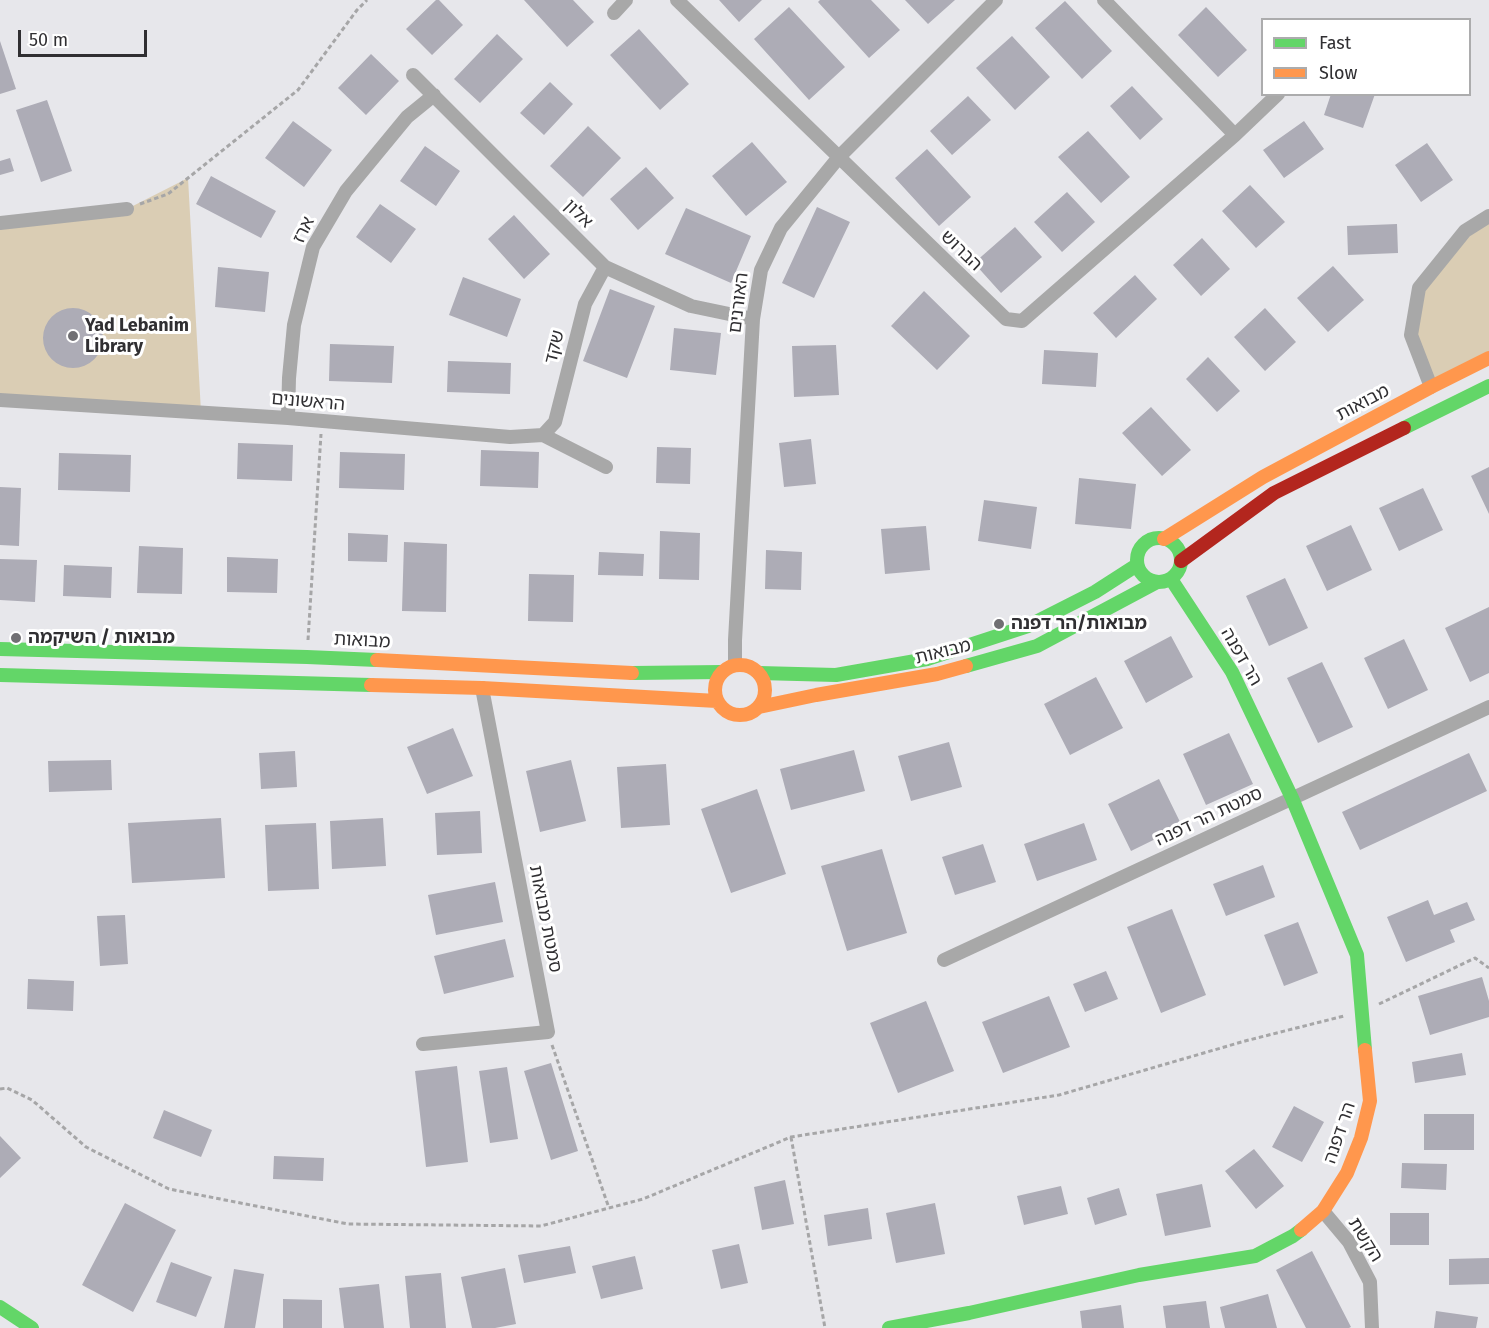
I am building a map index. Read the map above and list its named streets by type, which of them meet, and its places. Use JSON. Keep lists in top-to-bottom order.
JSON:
{
  "streets": {
    "street": [
      "אלון",
      "ארז",
      "הברוש",
      "האורנים",
      "שקד",
      "הראשונים",
      "מבואות",
      "הר דפנה",
      "סמטת הר דפנה",
      "סמטת מבואות",
      "הקשת"
    ]
  },
  "crossings": [
    ["אלון", "ארז"],
    ["אלון", "האורנים"],
    ["אלון", "שקד"],
    ["ארז", "הראשונים"],
    ["הברוש", "האורנים"],
    ["האורנים", "מבואות"],
    ["שקד", "הראשונים"],
    ["מבואות", "הר דפנה"],
    ["הר דפנה", "סמטת הר דפנה"],
    ["הר דפנה", "הקשת"]
  ],
  "places": ["Yad Lebanim Library", "מבואות/הר דפנה", "מבואות / השיקמה"],
  "legend": ["Fast", "Slow"],
  "scale_bar": "50 m"
}
